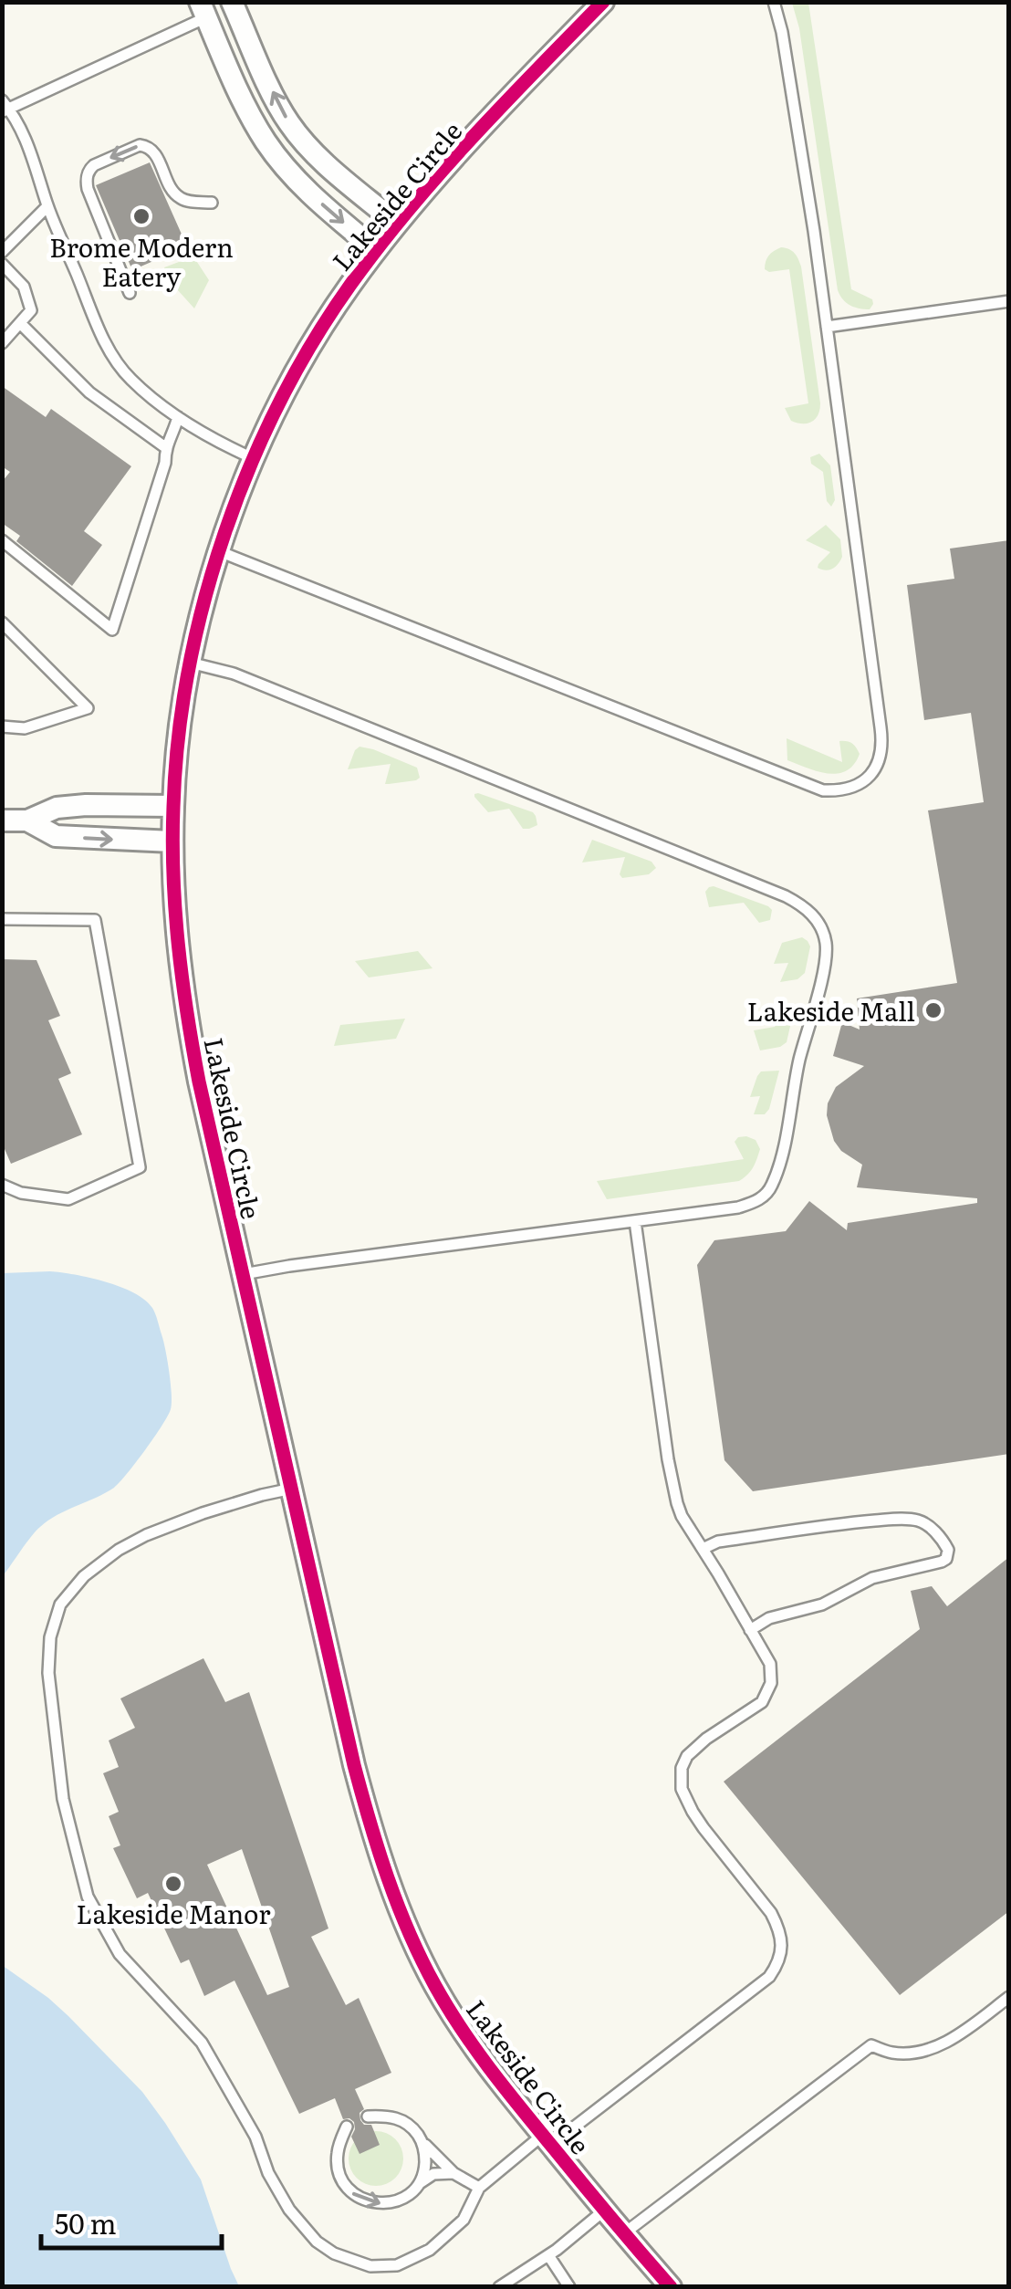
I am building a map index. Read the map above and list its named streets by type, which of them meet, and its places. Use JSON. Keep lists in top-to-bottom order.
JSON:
{
  "streets": {
    "street": ["Lakeside Circle"]
  },
  "places": ["Brome Modern Eatery", "Lakeside Mall", "Lakeside Manor"],
  "scale_bar": "50 m"
}
